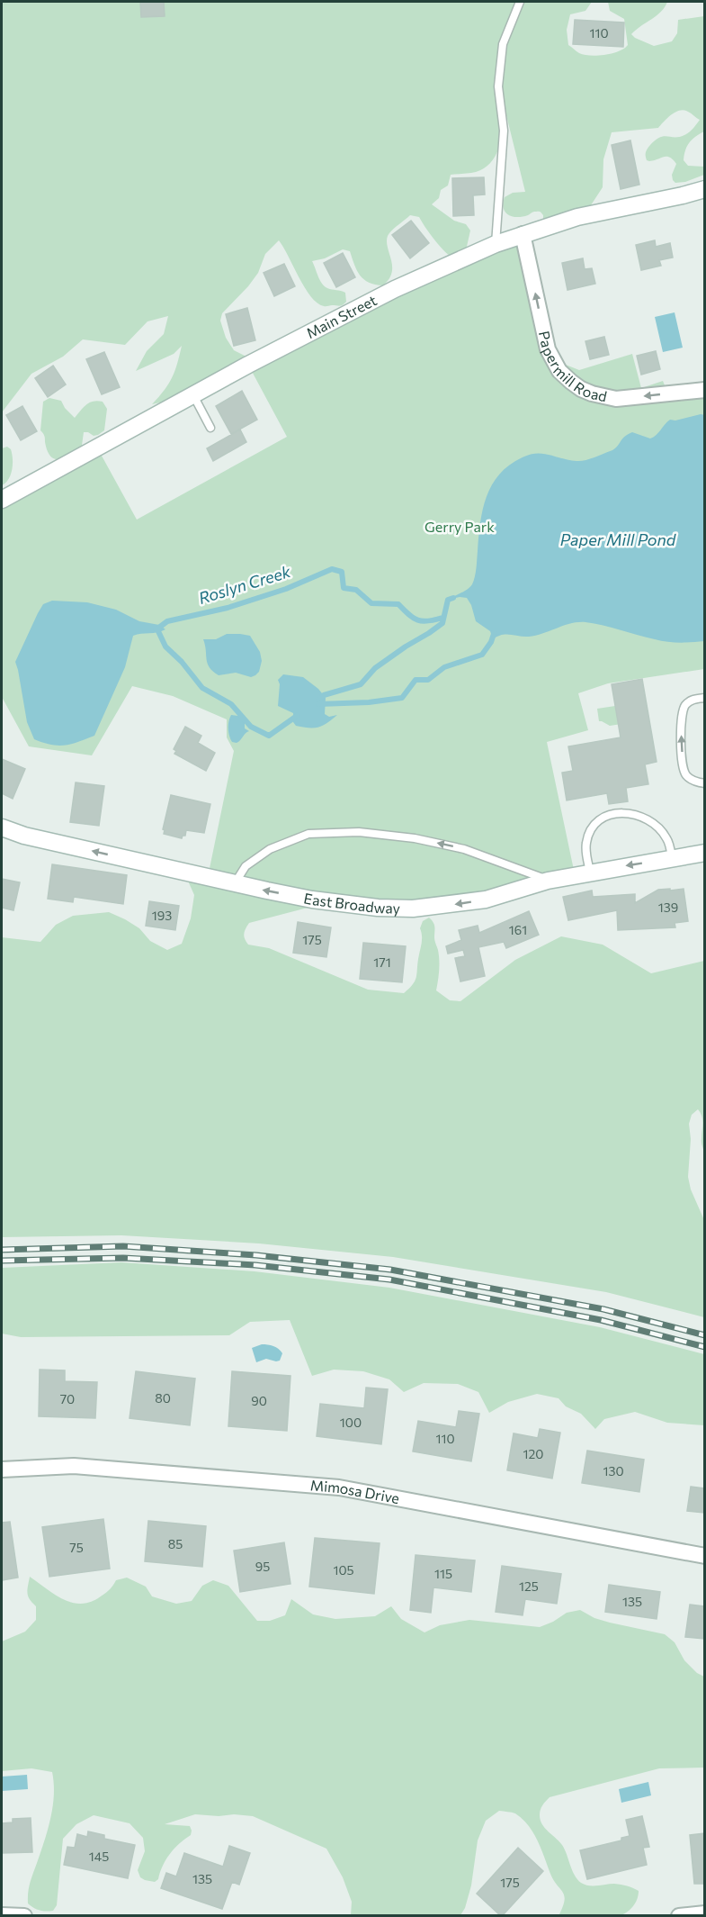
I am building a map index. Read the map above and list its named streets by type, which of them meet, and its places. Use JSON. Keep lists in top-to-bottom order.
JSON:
{
  "streets": {
    "main road": ["Main Street", "East Broadway"],
    "street": ["Papermill Road", "Mimosa Drive"]
  },
  "crossings": [
    ["Main Street", "Papermill Road"]
  ],
  "one_way": ["Papermill Road", "East Broadway"],
  "water": ["Paper Mill Pond", "Roslyn Creek"],
  "parks": ["Gerry Park"],
  "house_numbers": [
    "110",
    "139",
    "193",
    "161",
    "175",
    "171",
    "80",
    "70",
    "90",
    "100",
    "110",
    "120",
    "130",
    "85",
    "75",
    "95",
    "105",
    "115",
    "125",
    "135",
    "145",
    "135",
    "175"
  ]
}
